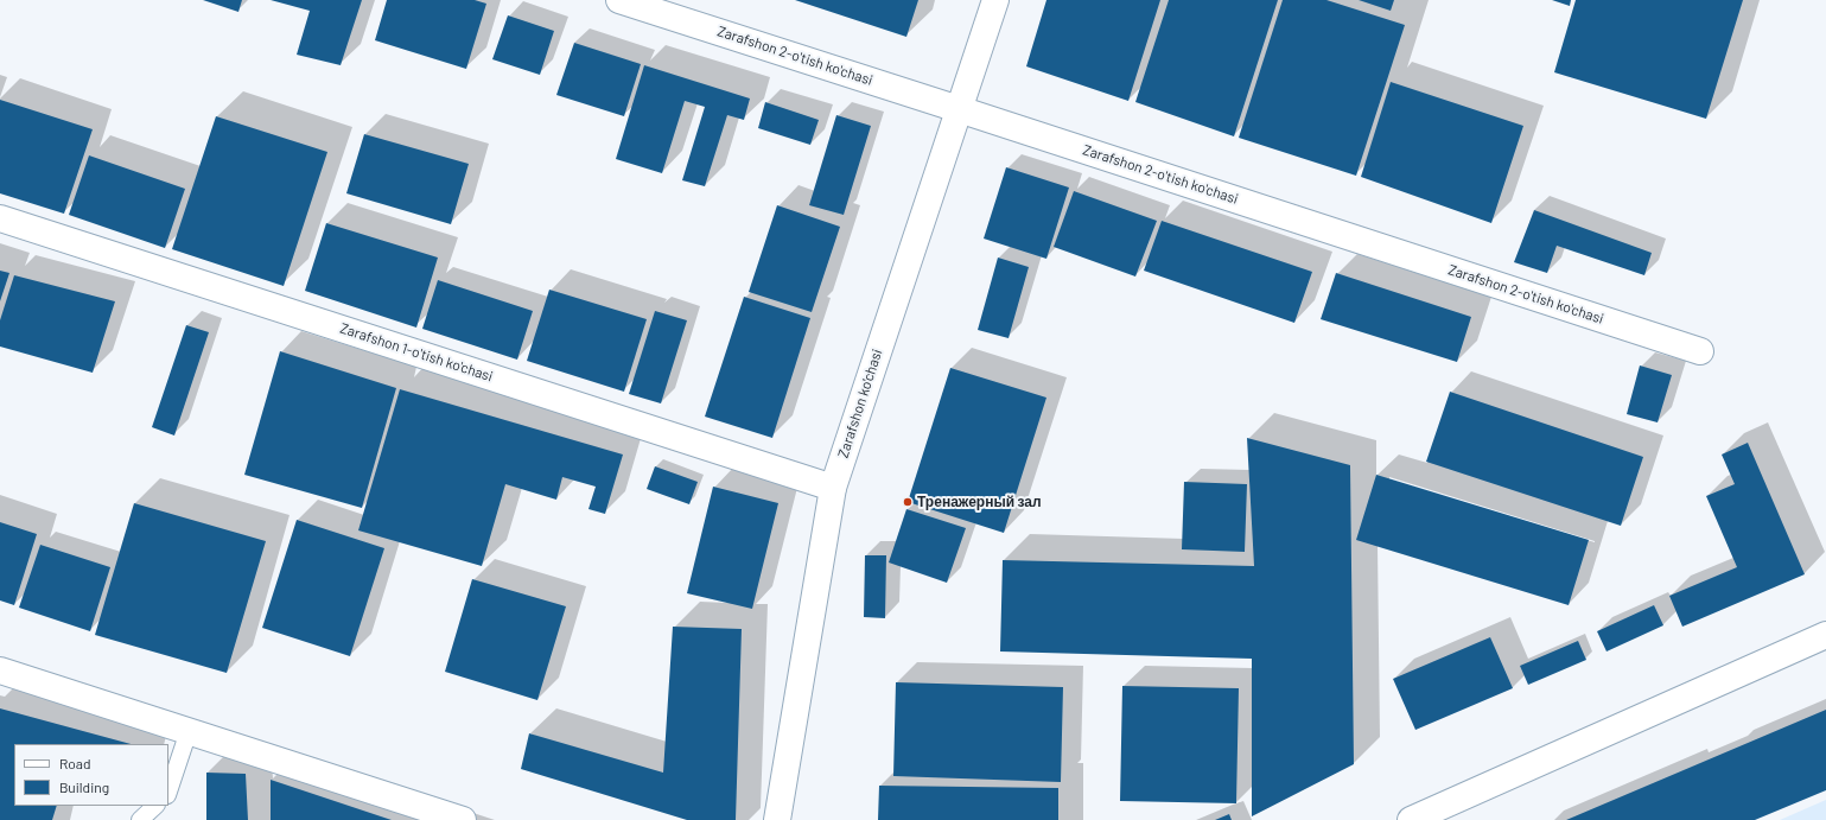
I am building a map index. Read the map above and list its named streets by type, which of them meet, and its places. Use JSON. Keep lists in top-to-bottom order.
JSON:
{
  "streets": {
    "street": ["Zarafshon 2-o'tish ko'chasi", "Zarafshon 1-o'tish ko'chasi", "Zarafshon ko'chasi"]
  },
  "crossings": [
    ["Zarafshon 2-o'tish ko'chasi", "Zarafshon ko'chasi"],
    ["Zarafshon 1-o'tish ko'chasi", "Zarafshon ko'chasi"]
  ],
  "places": ["Тренажерный зал"],
  "legend": ["Road", "Building"]
}
